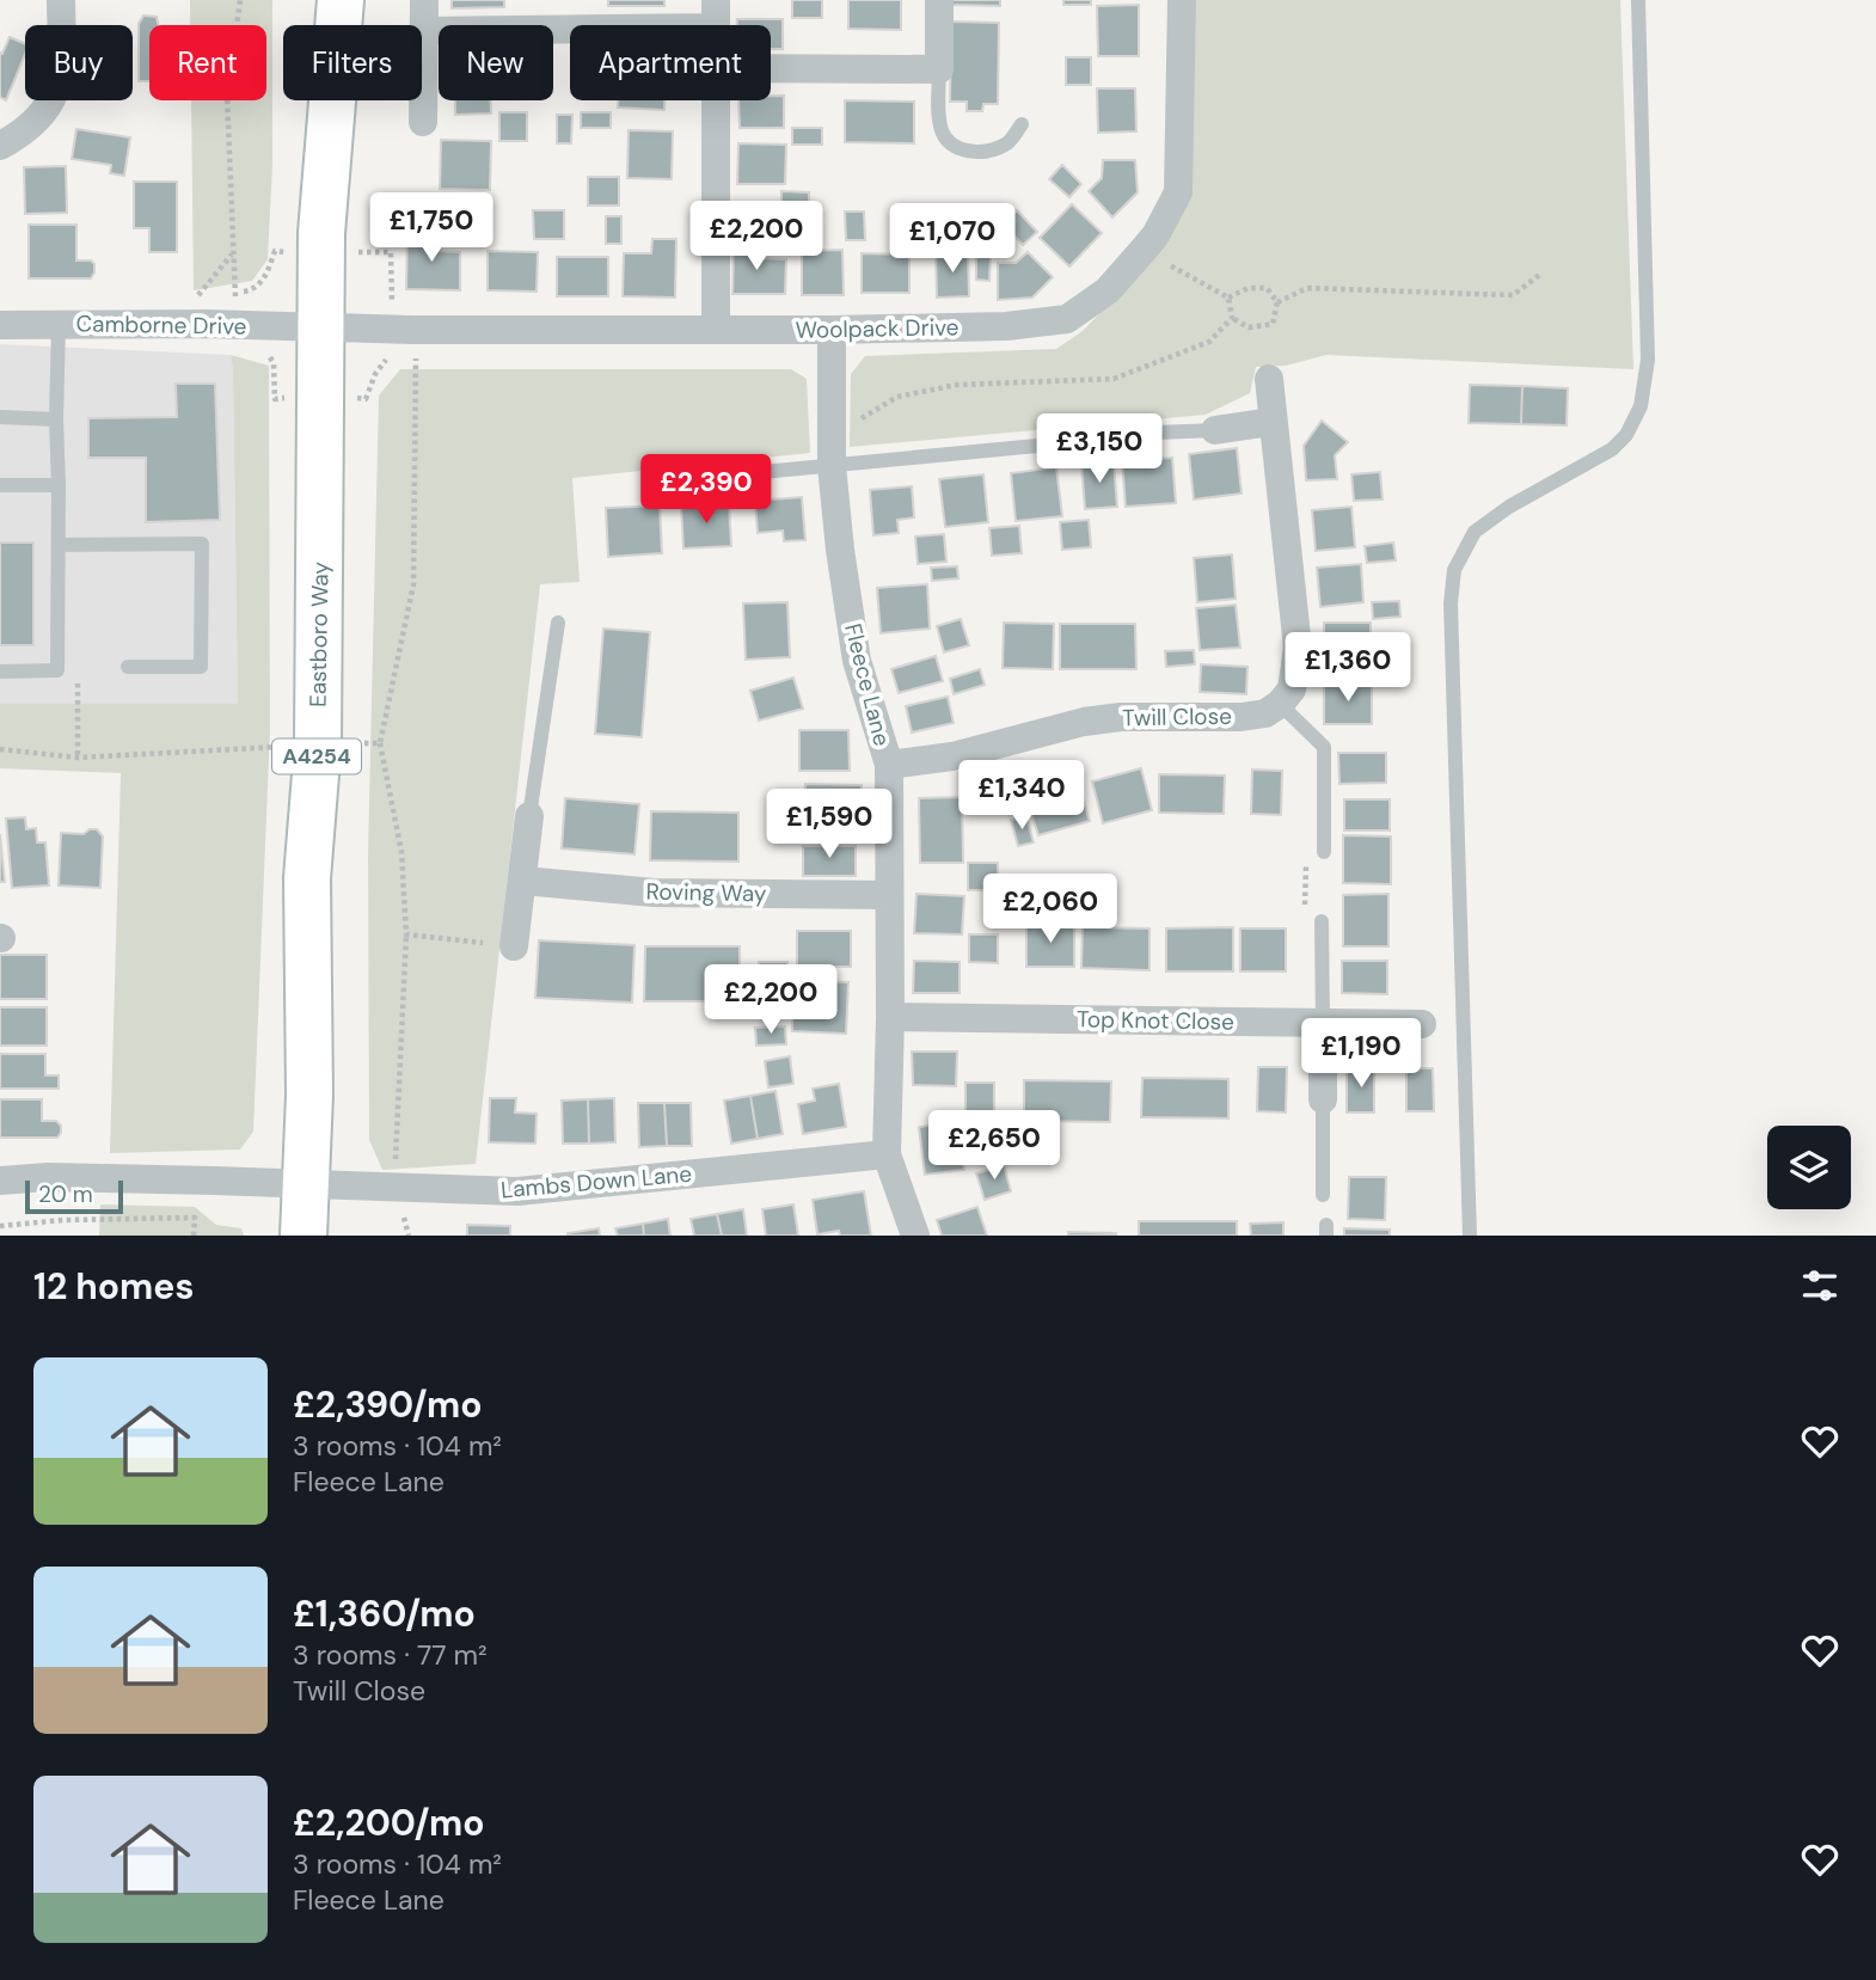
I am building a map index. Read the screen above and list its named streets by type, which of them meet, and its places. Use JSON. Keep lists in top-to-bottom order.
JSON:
{
  "streets": {
    "main road": ["Eastboro Way", "A4254"],
    "street": [
      "Camborne Drive",
      "Woolpack Drive",
      "Fleece Lane",
      "Twill Close",
      "Roving Way",
      "Top Knot Close",
      "Lambs Down Lane"
    ]
  },
  "crossings": [
    ["Camborne Drive", "Woolpack Drive"],
    ["Camborne Drive", "Eastboro Way"],
    ["Woolpack Drive", "Eastboro Way"],
    ["Woolpack Drive", "Fleece Lane"],
    ["Eastboro Way", "A4254"],
    ["Eastboro Way", "Lambs Down Lane"],
    ["Fleece Lane", "Twill Close"],
    ["Fleece Lane", "Roving Way"],
    ["Fleece Lane", "Top Knot Close"],
    ["Fleece Lane", "Lambs Down Lane"]
  ],
  "scale_bar": "20 m",
  "page": {
    "chip": [
      "Buy",
      "Rent",
      "Filters",
      "New",
      "Apartment"
    ],
    "price": [
      "£1,750",
      "£2,200",
      "£1,070",
      "£3,150",
      "£2,390",
      "£1,360",
      "£1,340",
      "£1,590",
      "£2,060",
      "£2,200",
      "£1,190",
      "£2,650"
    ],
    "scale": "20 m",
    "heading": "12 homes",
    "list": [
      {
        "name": "£2,390/mo",
        "note": "3 rooms · 104 m² · Fleece Lane"
      },
      {
        "name": "£1,360/mo",
        "note": "3 rooms · 77 m² · Twill Close"
      },
      {
        "name": "£2,200/mo",
        "note": "3 rooms · 104 m² · Fleece Lane"
      }
    ]
  }
}
